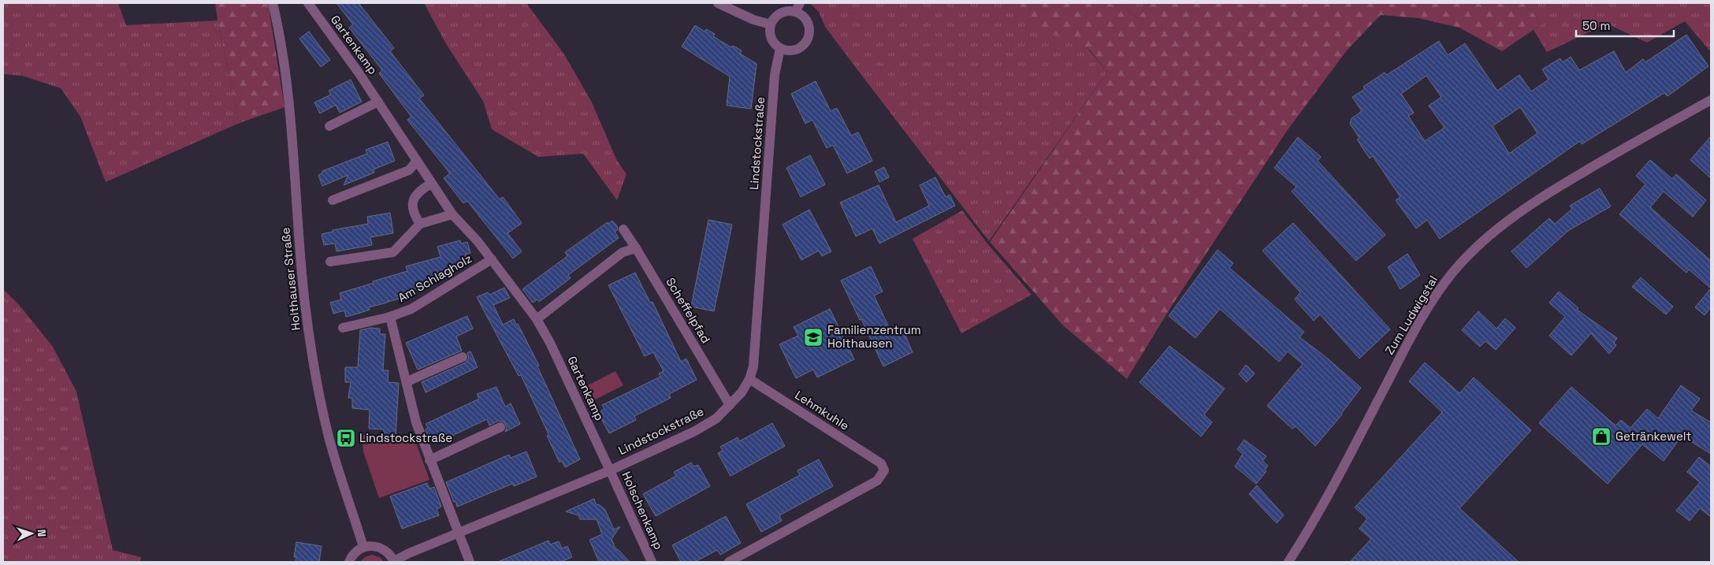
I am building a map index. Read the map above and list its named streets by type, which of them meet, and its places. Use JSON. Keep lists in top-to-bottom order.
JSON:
{
  "streets": {
    "street": [
      "Gartenkamp",
      "Lindstockstraße",
      "Am Schlagholz",
      "Holthauser Straße",
      "Scheffelpfad",
      "Zum Ludwigstal",
      "Lehmkuhle",
      "Holschenkamp"
    ]
  },
  "crossings": [
    ["Gartenkamp", "Lindstockstraße"],
    ["Gartenkamp", "Am Schlagholz"],
    ["Gartenkamp", "Holschenkamp"],
    ["Lindstockstraße", "Am Schlagholz"],
    ["Lindstockstraße", "Scheffelpfad"],
    ["Lindstockstraße", "Lehmkuhle"],
    ["Lindstockstraße", "Holschenkamp"]
  ],
  "places": {
    "school or university": ["Familienzentrum Holthausen"],
    "shop": ["Getränkewelt"],
    "bus stop": ["Lindstockstraße"]
  },
  "scale_bar": "50 m",
  "north": "right"
}
